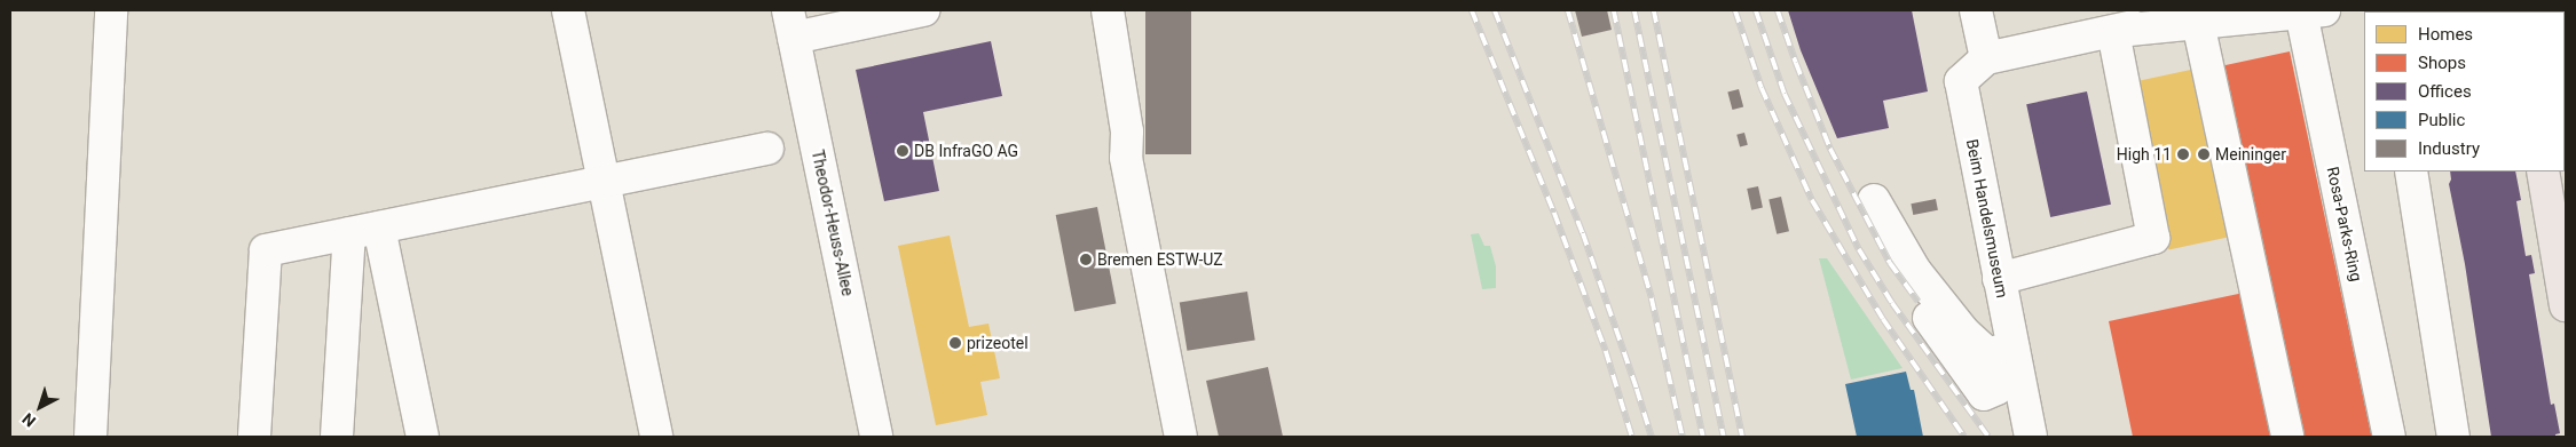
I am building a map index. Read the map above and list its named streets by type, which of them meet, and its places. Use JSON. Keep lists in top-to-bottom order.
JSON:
{
  "streets": {
    "street": ["Beim Handelsmuseum", "Theodor-Heuss-Allee", "Rosa-Parks-Ring"]
  },
  "places": [
    "DB InfraGO AG",
    "High 11",
    "Meininger",
    "Bremen ESTW-UZ",
    "prizeotel"
  ],
  "legend": [
    "Homes",
    "Shops",
    "Offices",
    "Public",
    "Industry"
  ],
  "north": "bottom left"
}
